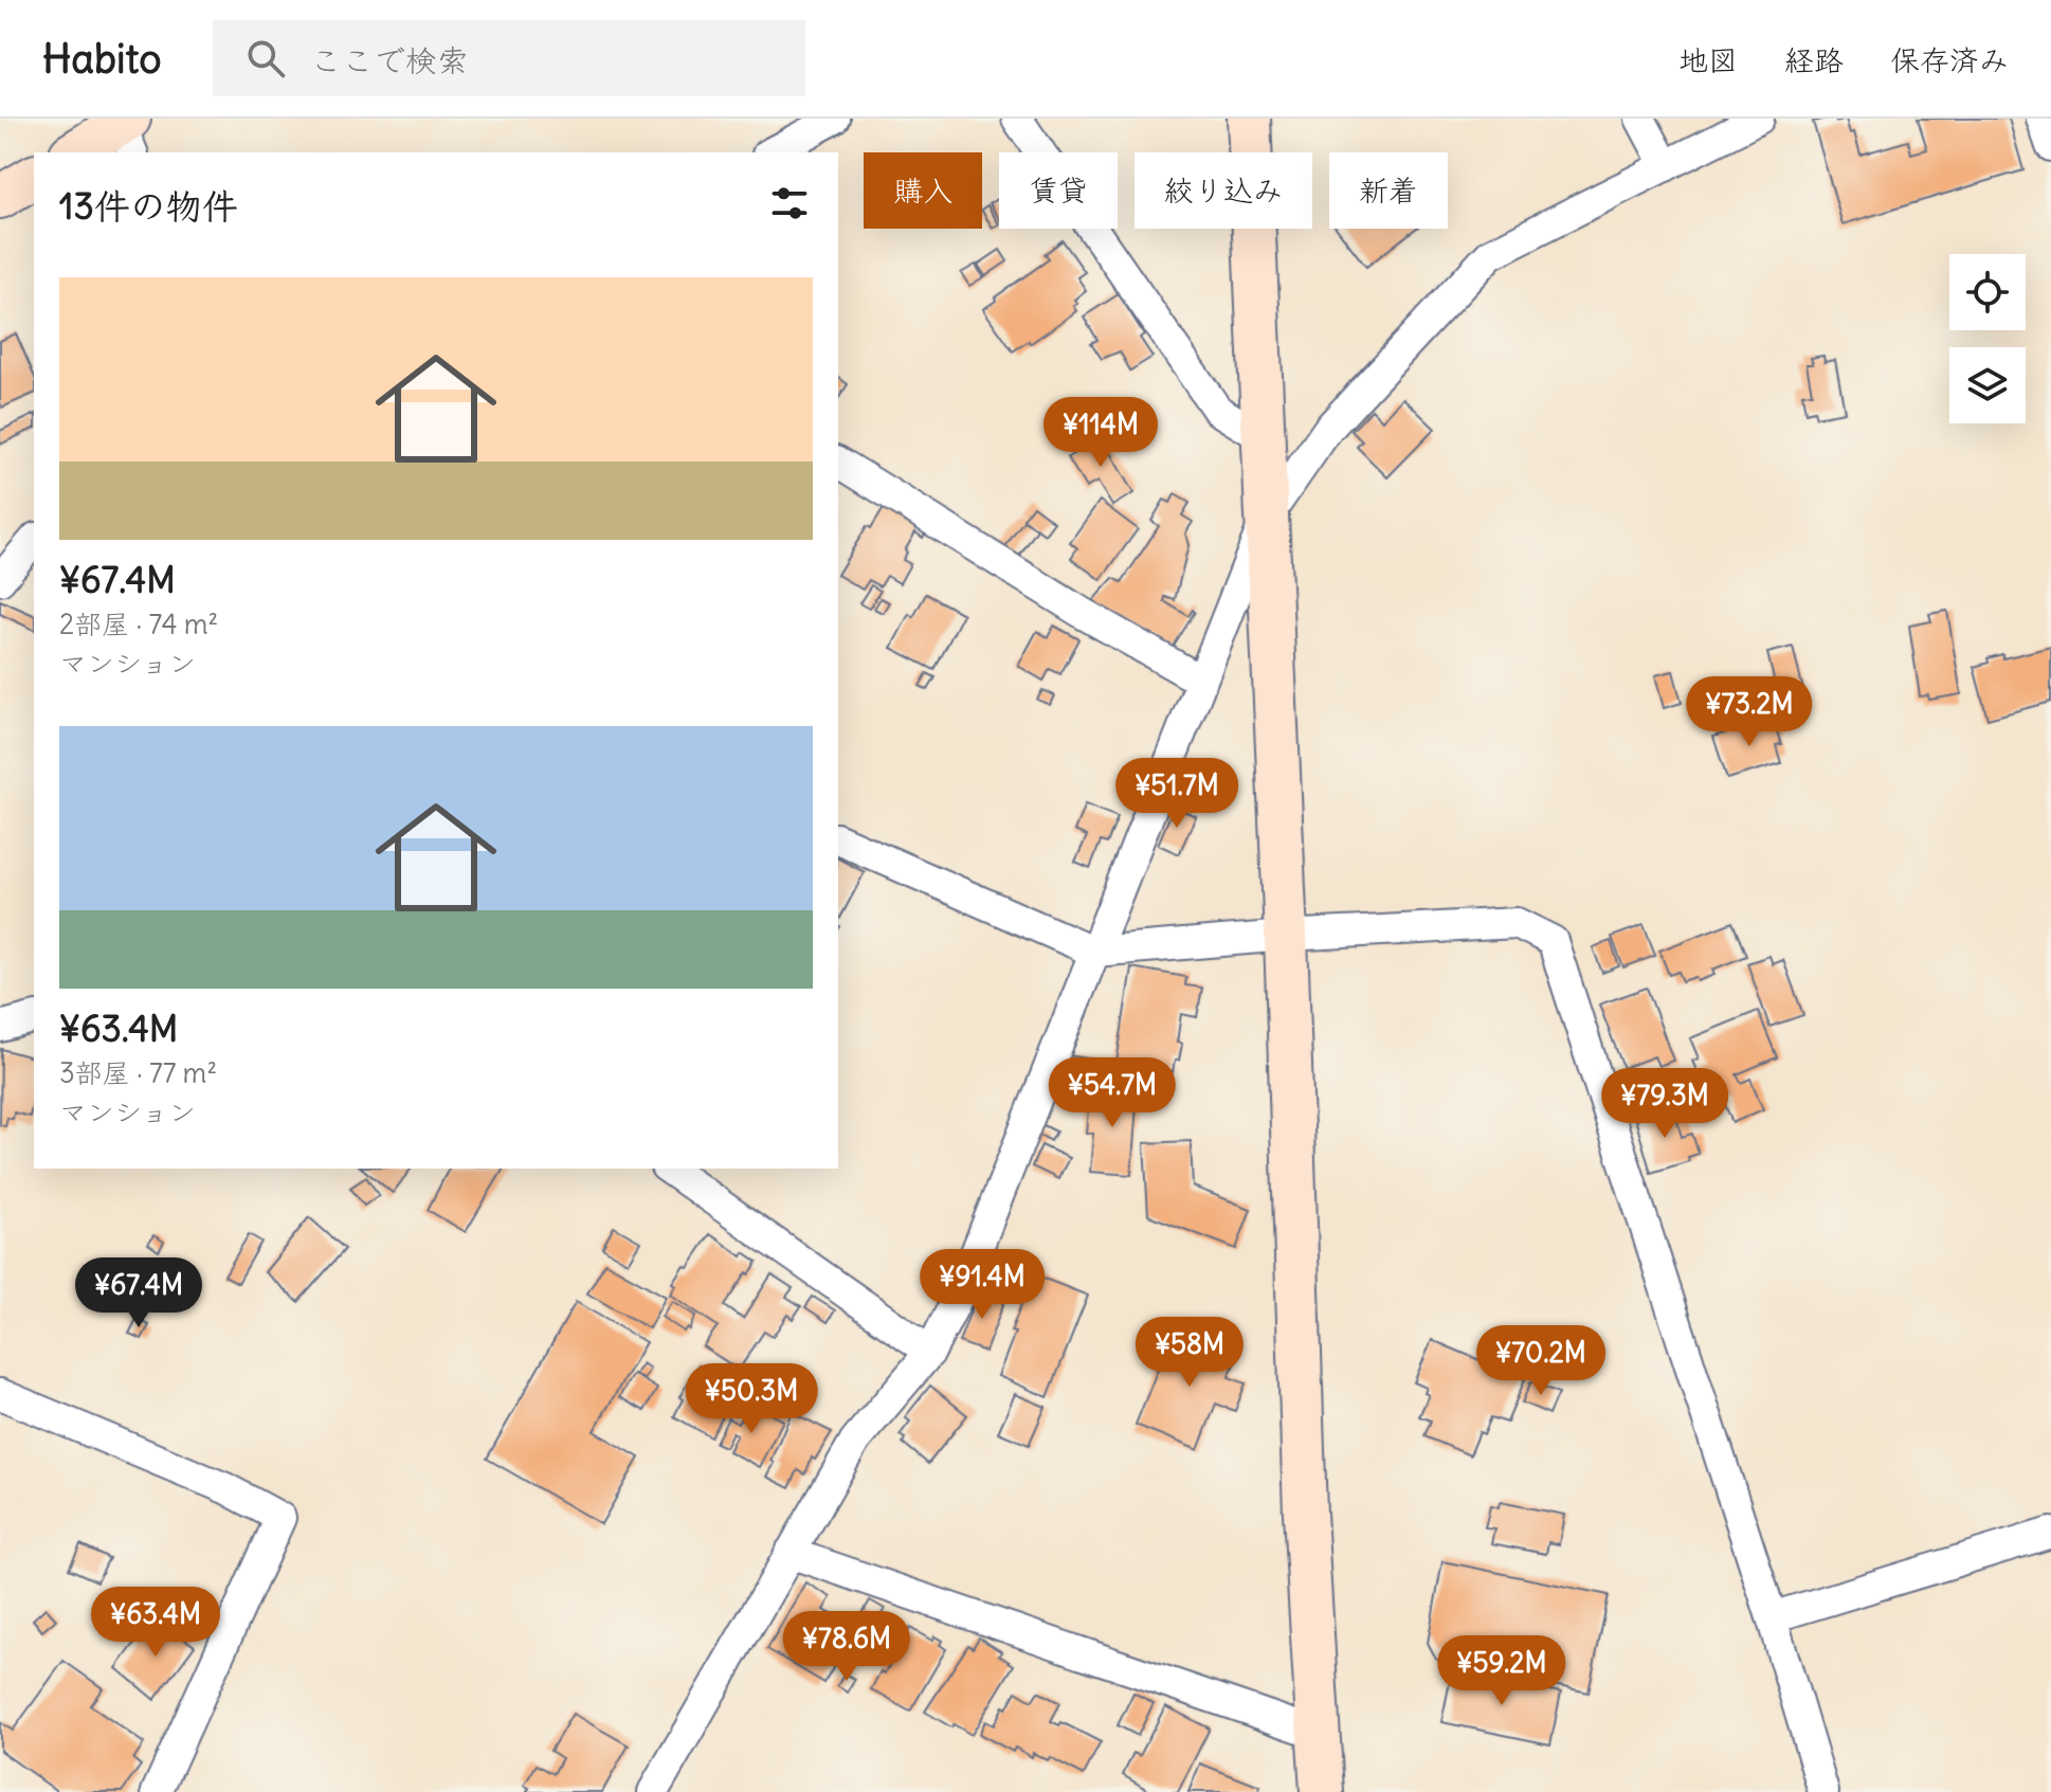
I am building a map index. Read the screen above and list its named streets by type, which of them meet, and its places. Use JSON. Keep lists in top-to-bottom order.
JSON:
{
  "page": {
    "header": "Habito",
    "search": "ここで検索",
    "nav": ["地図", "経路", "保存済み"],
    "chip": [
      "購入",
      "賃貸",
      "絞り込み",
      "新着"
    ],
    "heading": "13件の物件",
    "list": [
      {
        "name": "¥67.4M",
        "note": "2部屋 · 74 m² · マンション"
      },
      {
        "name": "¥63.4M",
        "note": "3部屋 · 77 m² · マンション"
      }
    ],
    "price": [
      "¥114M",
      "¥73.2M",
      "¥51.7M",
      "¥54.7M",
      "¥79.3M",
      "¥91.4M",
      "¥67.4M",
      "¥58M",
      "¥70.2M",
      "¥50.3M",
      "¥63.4M",
      "¥78.6M",
      "¥59.2M"
    ]
  }
}
